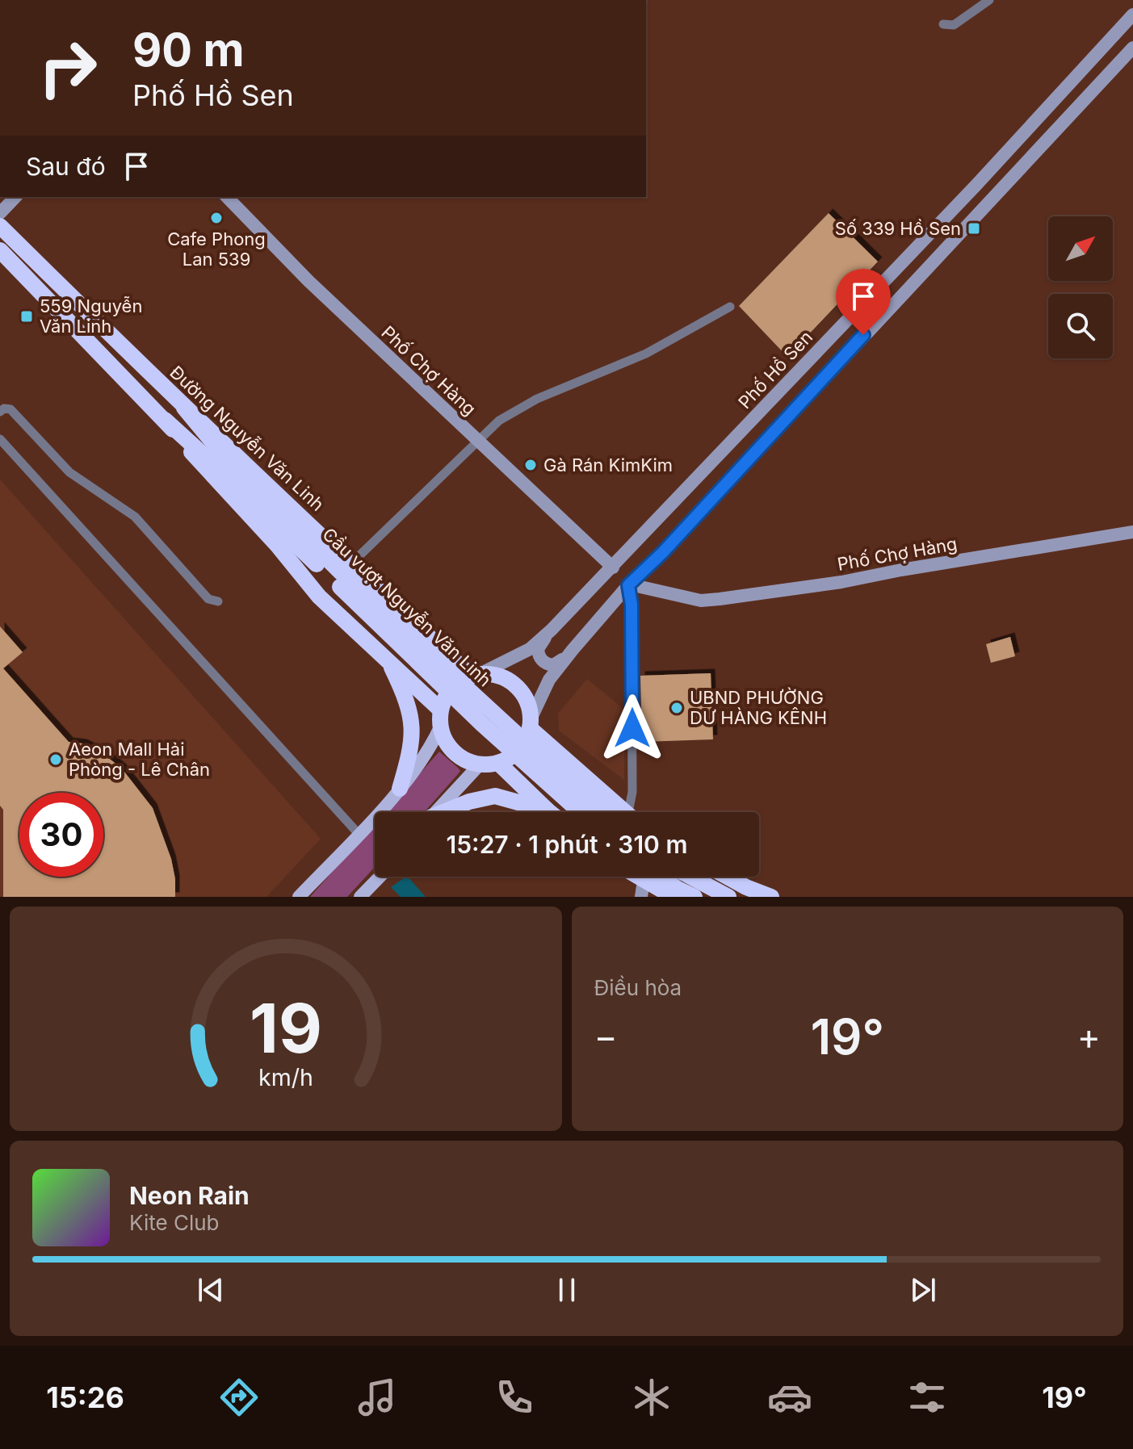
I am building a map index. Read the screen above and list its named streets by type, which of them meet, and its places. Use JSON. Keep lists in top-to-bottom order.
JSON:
{
  "streets": {
    "highway": ["Đường Nguyễn Văn Linh", "Cầu vượt Nguyễn Văn Linh"],
    "main road": ["Phố Hồ Sen", "Phố Chợ Hàng"]
  },
  "crossings": [
    ["Phố Hồ Sen", "Phố Chợ Hàng"],
    ["Phố Hồ Sen", "Đường Nguyễn Văn Linh"],
    ["Đường Nguyễn Văn Linh", "Cầu vượt Nguyễn Văn Linh"]
  ],
  "places": {
    "other": [
      "Cafe Phong Lan 539",
      "Gà Rán KimKim",
      "UBND PHƯỜNG DƯ HÀNG KÊNH",
      "Aeon Mall Hải Phòng - Lê Chân"
    ],
    "transit": ["Số 339 Hồ Sen", "559 Nguyễn Văn Linh"]
  },
  "north": "top right",
  "page": {
    "turn": ["90 m", "Phố Hồ Sen"],
    "then": "Sau đó",
    "limit": "30",
    "trip": "15:27 · 1 phút · 310 m",
    "tile": "Điều hòa",
    "heat": ["−", "19°", "+"],
    "song": ["Neon Rain", "Kite Club"],
    "tabs": ["15:26", "19°"],
    "gauge": ["19", "km/h"]
  }
}
